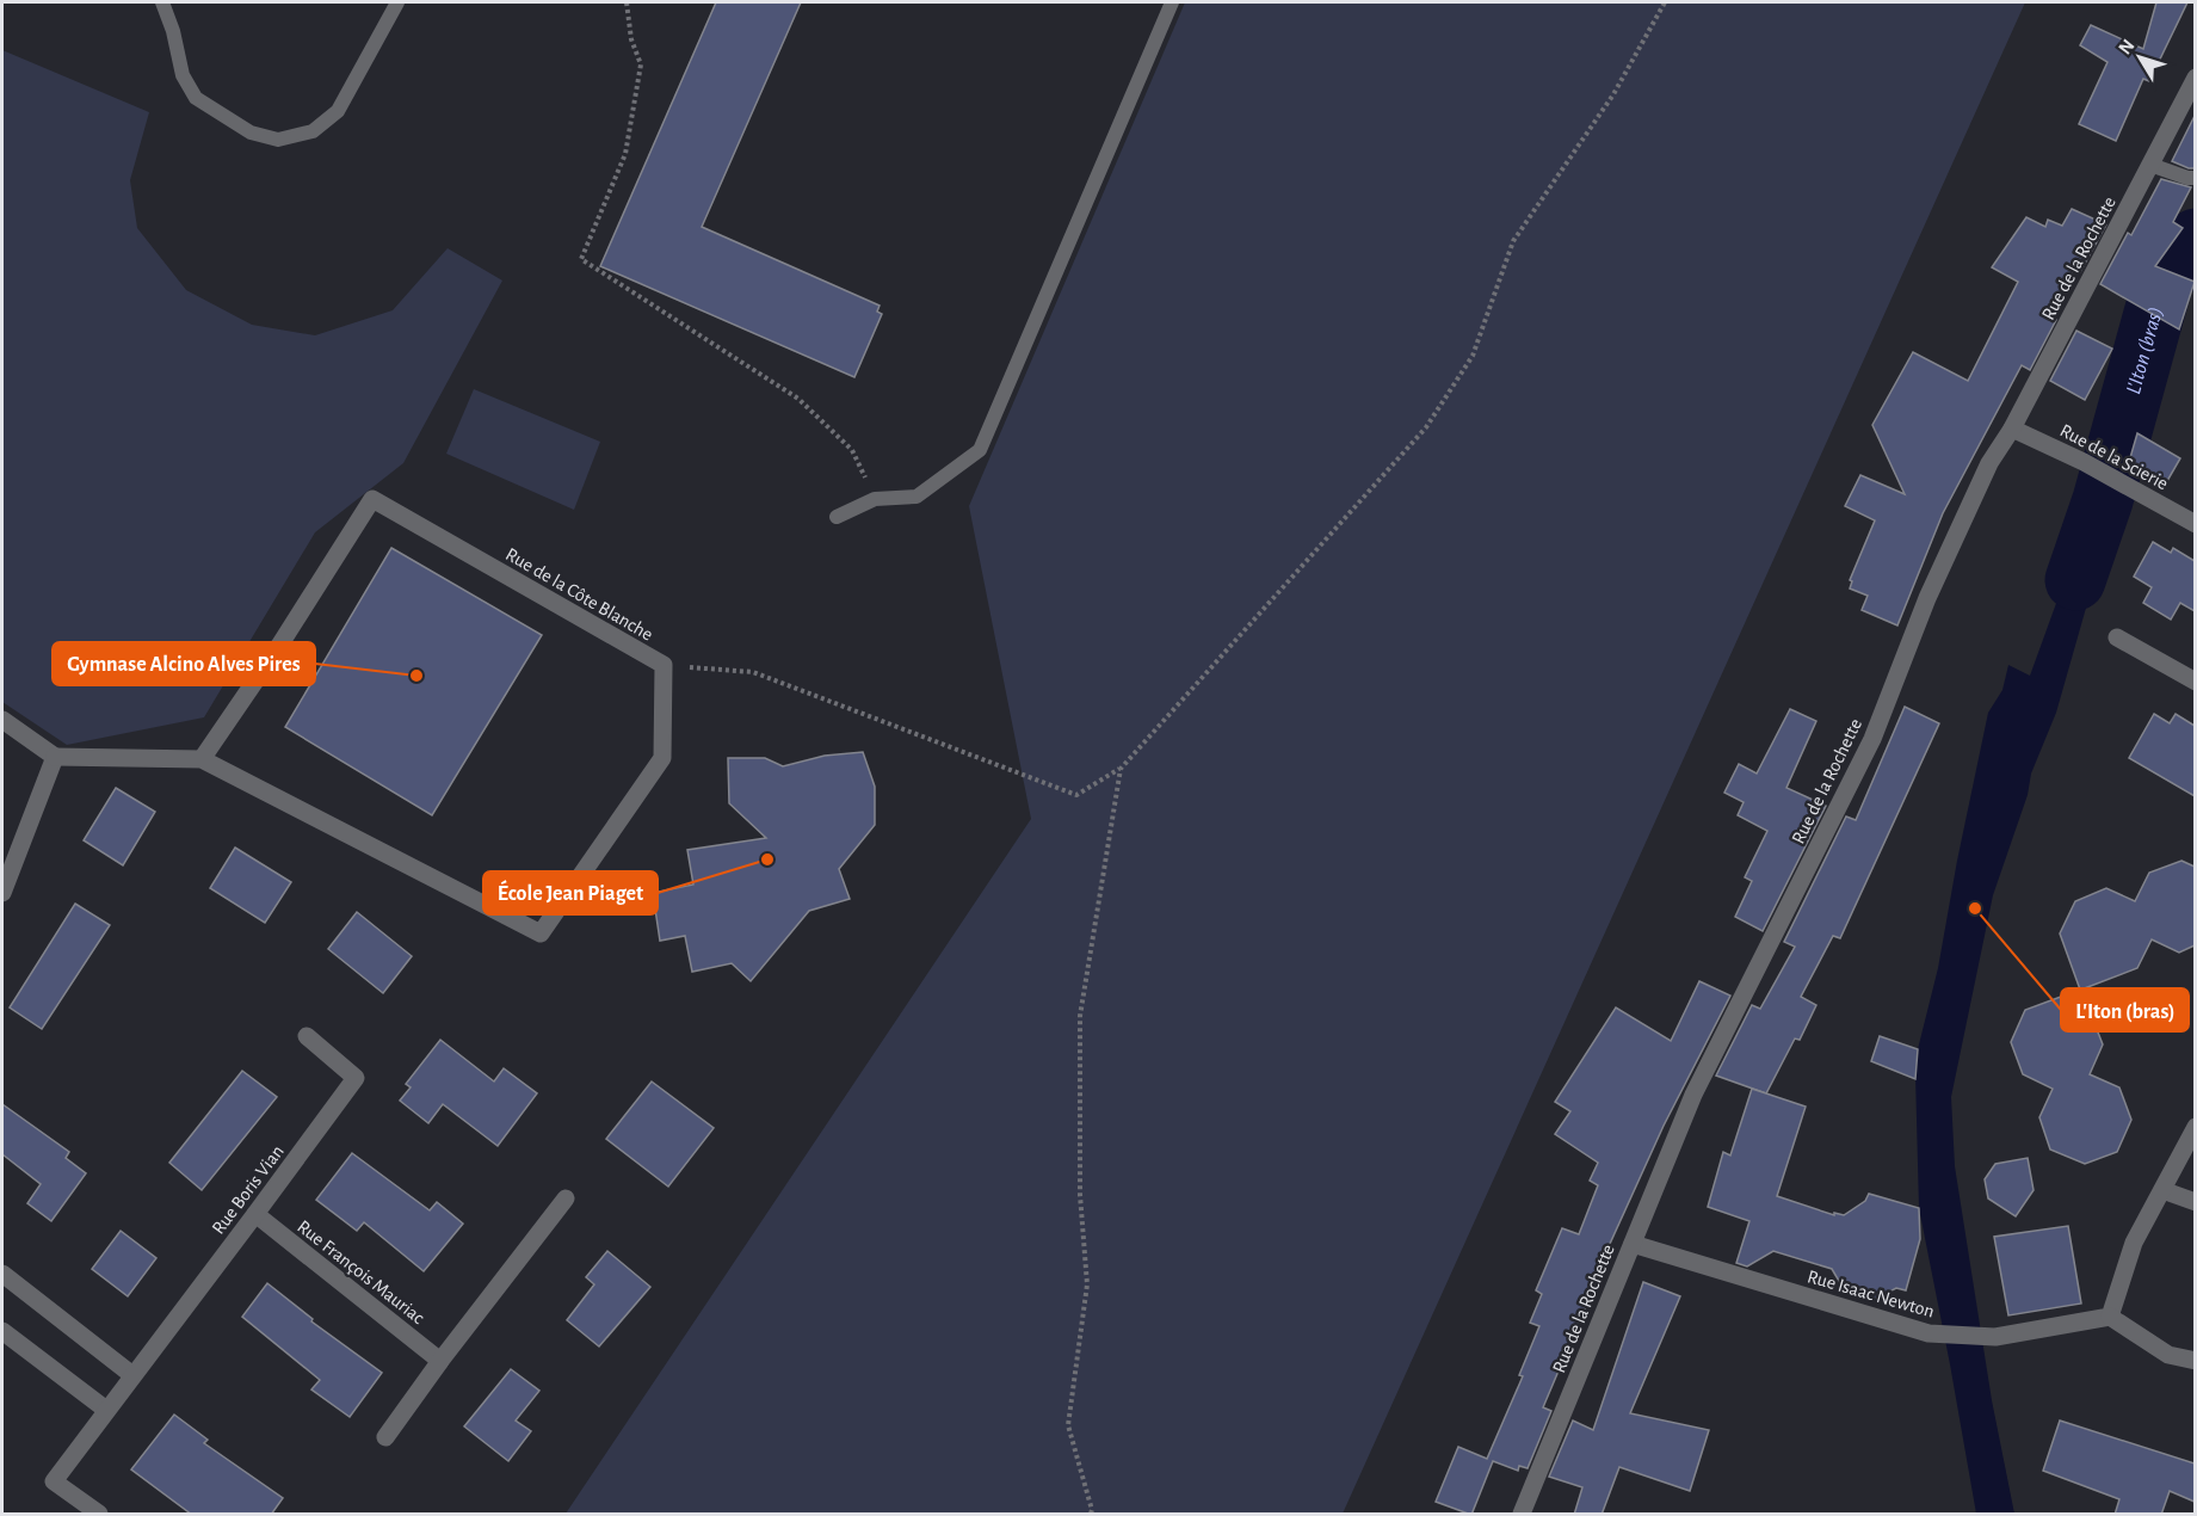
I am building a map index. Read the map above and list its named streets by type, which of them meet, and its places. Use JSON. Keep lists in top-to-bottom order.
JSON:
{
  "streets": {
    "street": [
      "Rue de la Rochette",
      "Rue de la Scierie",
      "Rue de la Côte Blanche",
      "Rue Boris Vian",
      "Rue François Mauriac",
      "Rue Isaac Newton"
    ]
  },
  "crossings": [
    ["Rue de la Rochette", "Rue de la Scierie"],
    ["Rue de la Rochette", "Rue Isaac Newton"],
    ["Rue Boris Vian", "Rue François Mauriac"]
  ],
  "water": ["L'Iton (bras)"],
  "places": ["Gymnase Alcino Alves Pires", "École Jean Piaget", "L'Iton (bras)"],
  "north": "top left"
}
